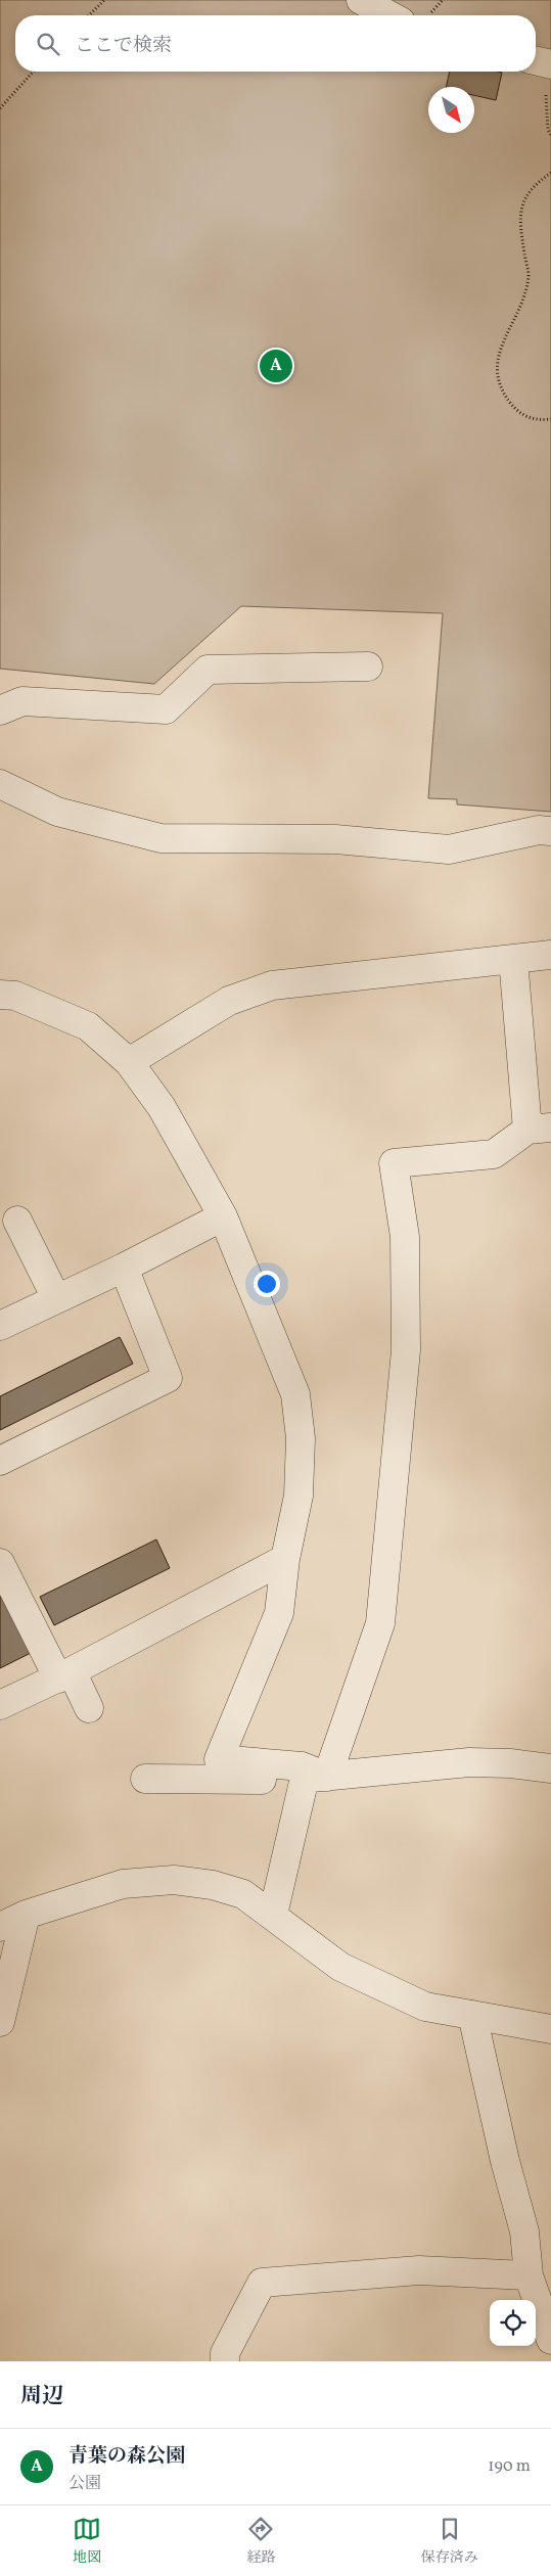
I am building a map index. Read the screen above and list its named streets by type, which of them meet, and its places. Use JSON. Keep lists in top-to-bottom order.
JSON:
{
  "north": "bottom right",
  "page": {
    "search": "ここで検索",
    "pins": "A",
    "heading": "周辺",
    "list": [
      {
        "mark": "A",
        "name": "青葉の森公園",
        "note": "公園",
        "value": "190 m"
      }
    ],
    "nav": ["地図", "経路", "保存済み"]
  }
}
